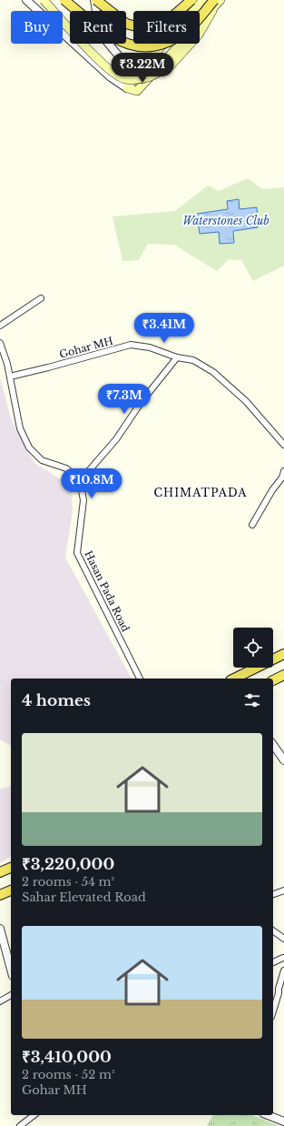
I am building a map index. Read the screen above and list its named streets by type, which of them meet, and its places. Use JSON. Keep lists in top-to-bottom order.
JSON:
{
  "streets": {
    "street": ["Gohar MH", "Hasan Pada Road"]
  },
  "districts": ["CHIMATPADA"],
  "water": ["Waterstones Club"],
  "page": {
    "chip": ["Buy", "Rent", "Filters"],
    "price": [
      "₹3.22M",
      "₹3.41M",
      "₹7.3M",
      "₹10.8M"
    ],
    "heading": "4 homes",
    "list": [
      {
        "name": "₹3,220,000",
        "note": "2 rooms · 54 m² · Sahar Elevated Road"
      },
      {
        "name": "₹3,410,000",
        "note": "2 rooms · 52 m² · Gohar MH"
      }
    ]
  }
}
